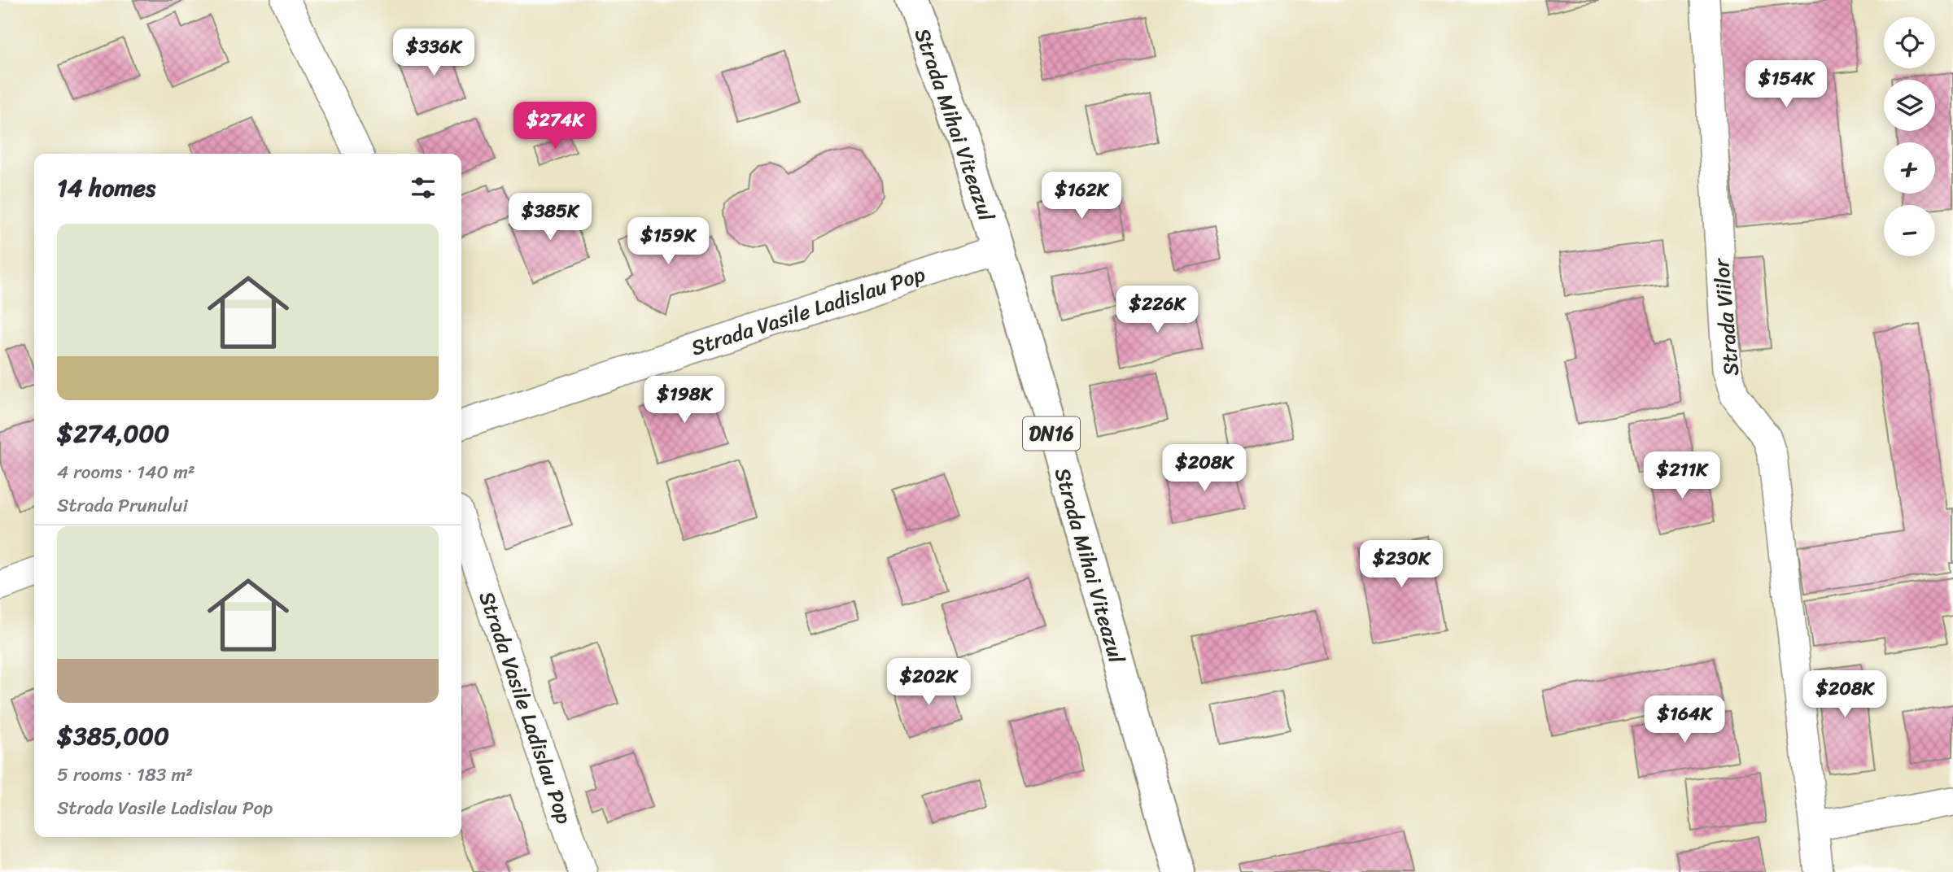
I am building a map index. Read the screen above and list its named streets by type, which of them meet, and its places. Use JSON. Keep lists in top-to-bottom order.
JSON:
{
  "streets": {
    "highway": ["Strada Mihai Viteazul", "DN16"],
    "street": ["Strada Vasile Ladislau Pop", "Strada Viilor"]
  },
  "crossings": [
    ["Strada Mihai Viteazul", "Strada Vasile Ladislau Pop"]
  ],
  "page": {
    "map_buttons": ["+", "−"],
    "price": [
      "$336K",
      "$154K",
      "$274K",
      "$162K",
      "$385K",
      "$159K",
      "$226K",
      "$198K",
      "$208K",
      "$211K",
      "$230K",
      "$202K",
      "$208K",
      "$164K"
    ],
    "heading": "14 homes",
    "list": [
      {
        "name": "$274,000",
        "note": "4 rooms · 140 m² · Strada Prunului"
      },
      {
        "name": "$385,000",
        "note": "5 rooms · 183 m² · Strada Vasile Ladislau Pop"
      }
    ]
  }
}
